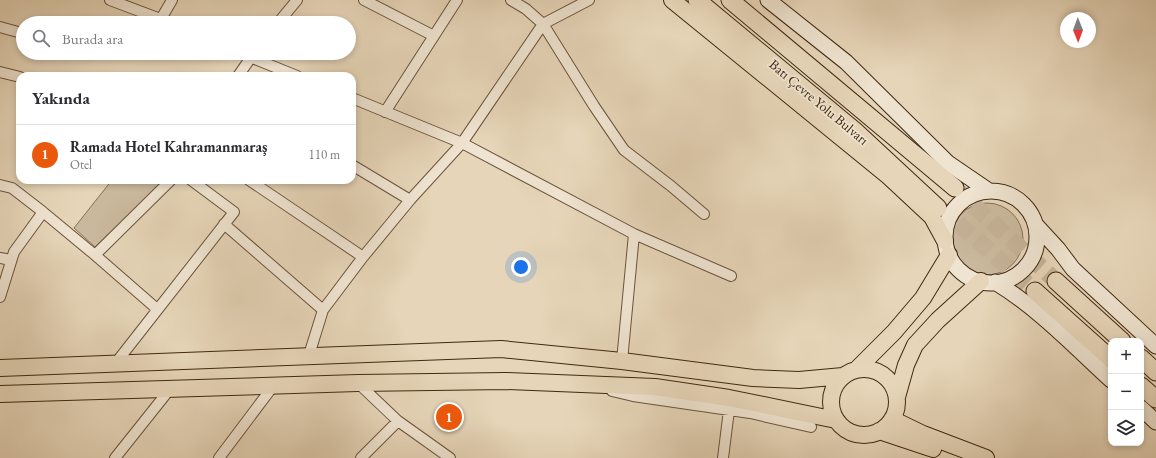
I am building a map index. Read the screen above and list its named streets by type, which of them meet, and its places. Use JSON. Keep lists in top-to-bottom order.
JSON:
{
  "streets": {
    "highway": ["Batı Çevre Yolu Bulvarı"]
  },
  "north": "bottom",
  "page": {
    "search": "Burada ara",
    "heading": "Yakında",
    "list": [
      {
        "mark": "1",
        "name": "Ramada Hotel Kahramanmaraş",
        "note": "Otel",
        "value": "110 m"
      }
    ],
    "map_buttons": ["+", "−"],
    "pins": "1"
  }
}
